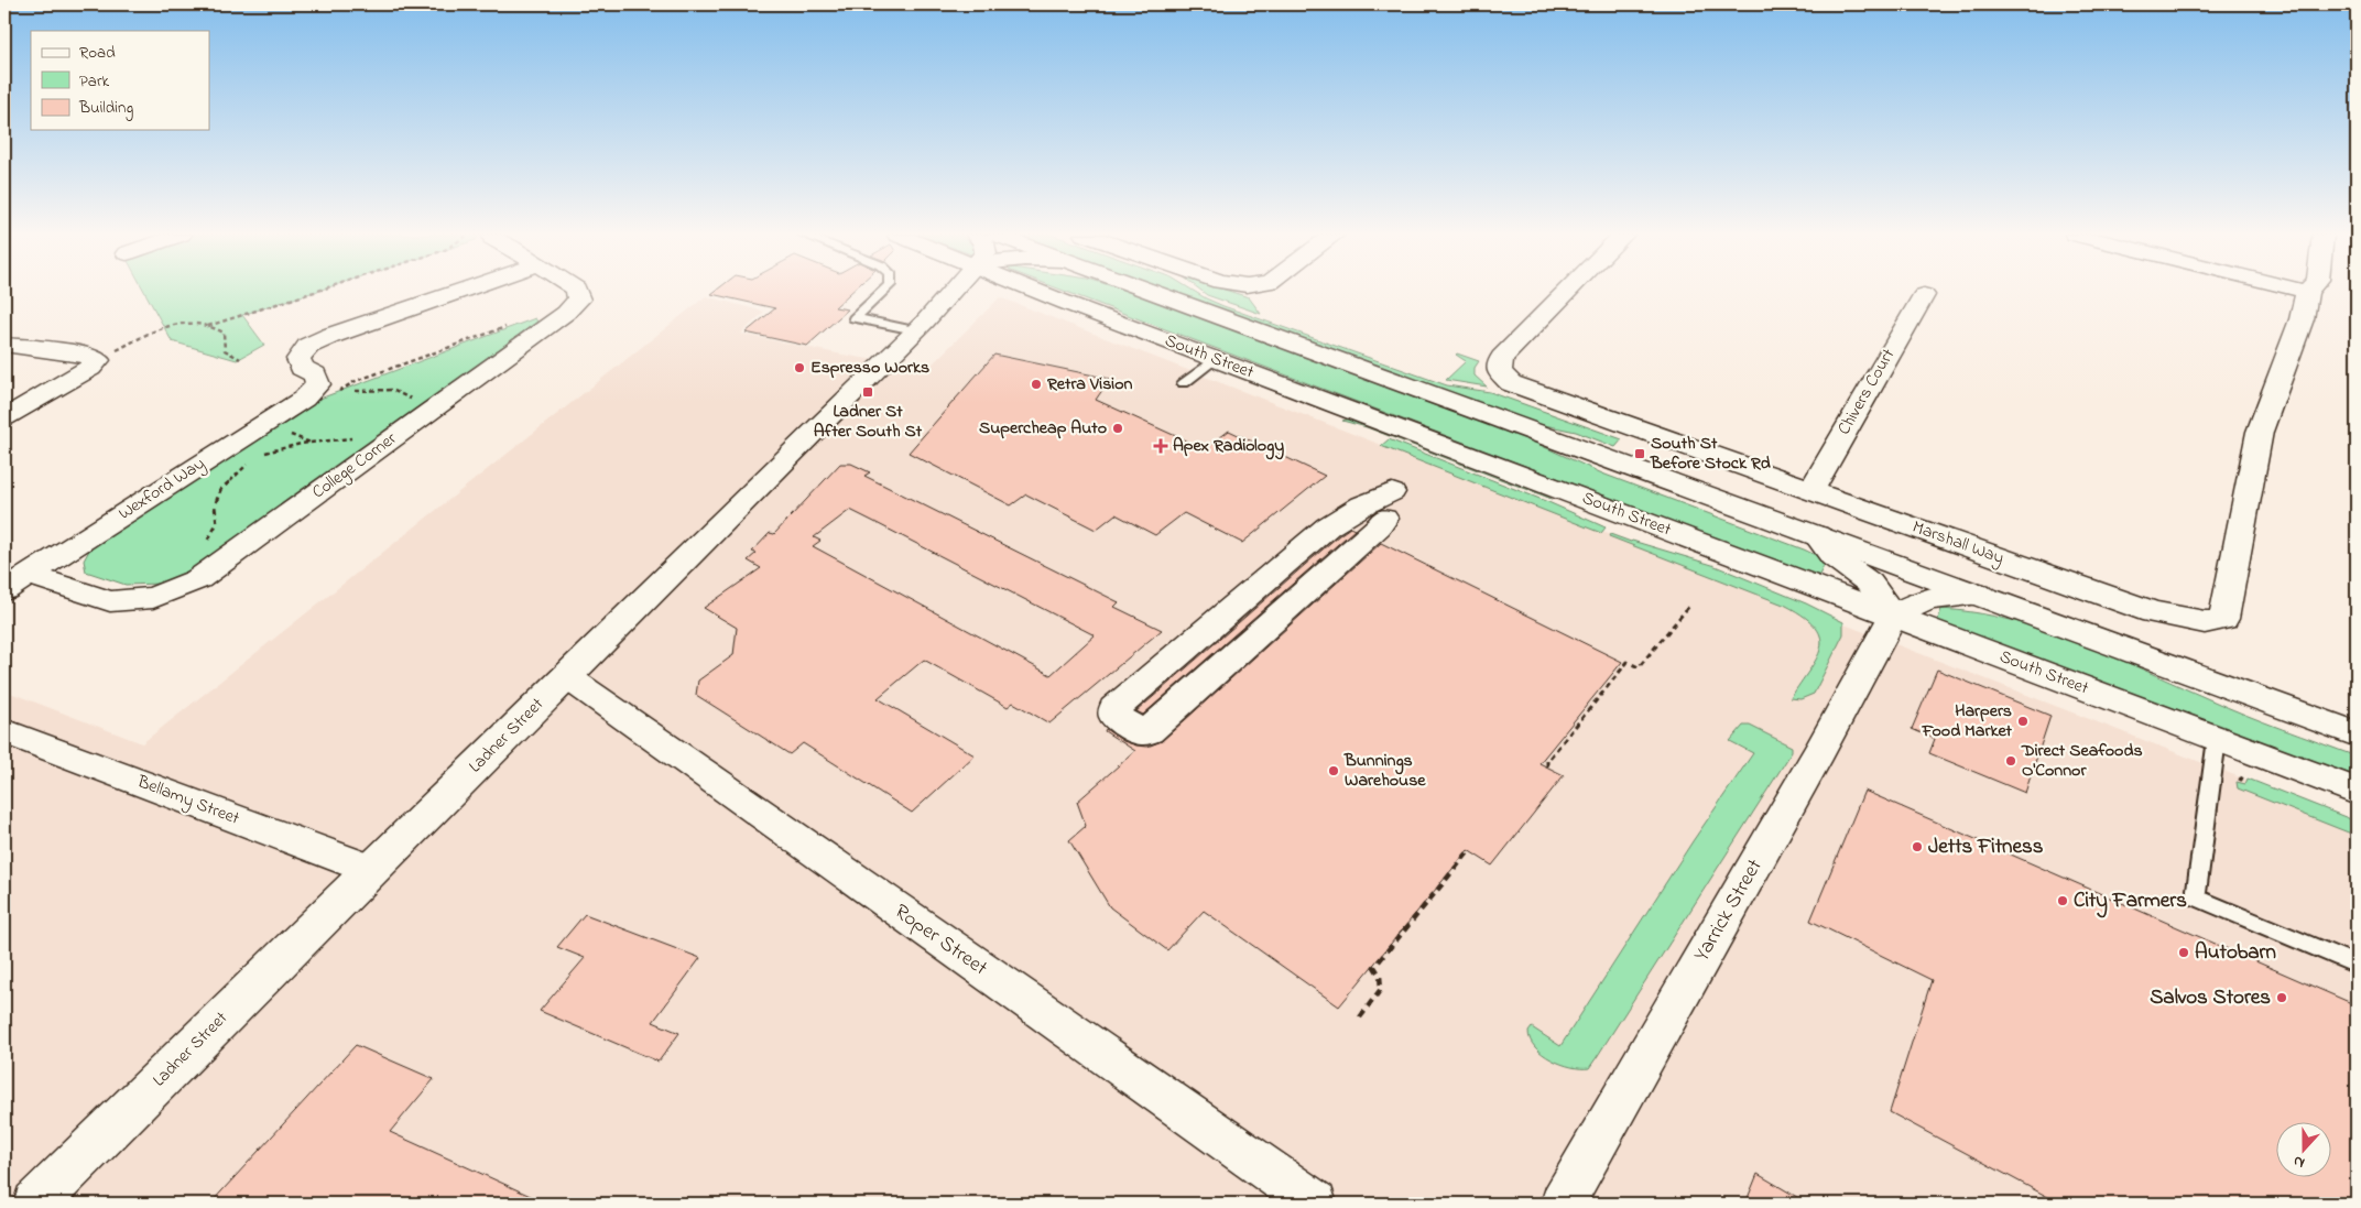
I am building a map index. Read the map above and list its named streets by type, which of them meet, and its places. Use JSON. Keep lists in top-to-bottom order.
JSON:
{
  "streets": {
    "main road": [
      "South Street",
      "Chivers Court",
      "College Corner",
      "Wexford Way",
      "Marshall Way",
      "Ladner Street",
      "Bellamy Street",
      "Yarrick Street",
      "Roper Street"
    ]
  },
  "crossings": [
    ["South Street", "Yarrick Street"],
    ["Chivers Court", "Marshall Way"],
    ["College Corner", "Wexford Way"],
    ["Ladner Street", "Bellamy Street"],
    ["Ladner Street", "Roper Street"]
  ],
  "places": {
    "other": [
      "Espresso Works",
      "Retra Vision",
      "Supercheap Auto",
      "Harpers Food Market",
      "Direct Seafoods O'Connor",
      "Bunnings Warehouse",
      "Jetts Fitness",
      "City Farmers",
      "Autobarn",
      "Salvos Stores"
    ],
    "transit": ["Ladner St After South St", "South St Before Stock Rd"],
    "health": ["Apex Radiology"]
  },
  "legend": ["Road", "Park", "Building"],
  "north": "bottom"
}
